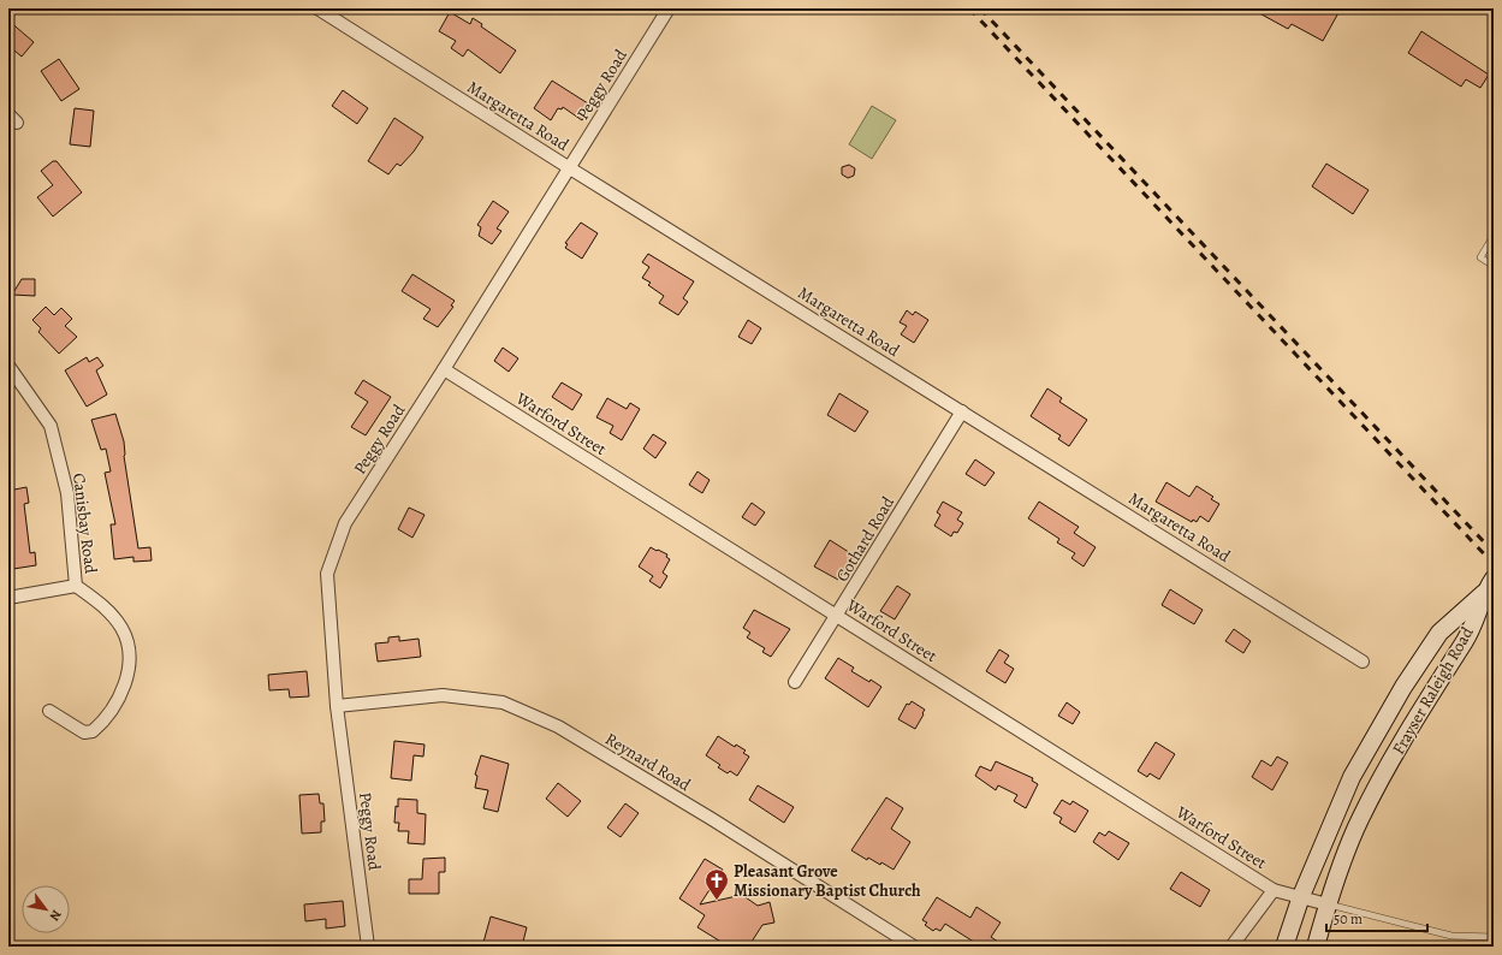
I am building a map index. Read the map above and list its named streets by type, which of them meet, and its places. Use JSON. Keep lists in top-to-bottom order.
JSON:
{
  "streets": {
    "main road": ["Frayser Raleigh Road"],
    "street": [
      "Peggy Road",
      "Margaretta Road",
      "Warford Street",
      "Canisbay Road",
      "Gothard Road",
      "Reynard Road"
    ]
  },
  "crossings": [
    ["Peggy Road", "Margaretta Road"],
    ["Peggy Road", "Warford Street"],
    ["Peggy Road", "Reynard Road"],
    ["Margaretta Road", "Gothard Road"],
    ["Warford Street", "Gothard Road"],
    ["Warford Street", "Frayser Raleigh Road"]
  ],
  "places": {
    "church": ["Pleasant Grove Missionary Baptist Church"]
  },
  "scale_bar": "50 m",
  "north": "bottom right"
}
